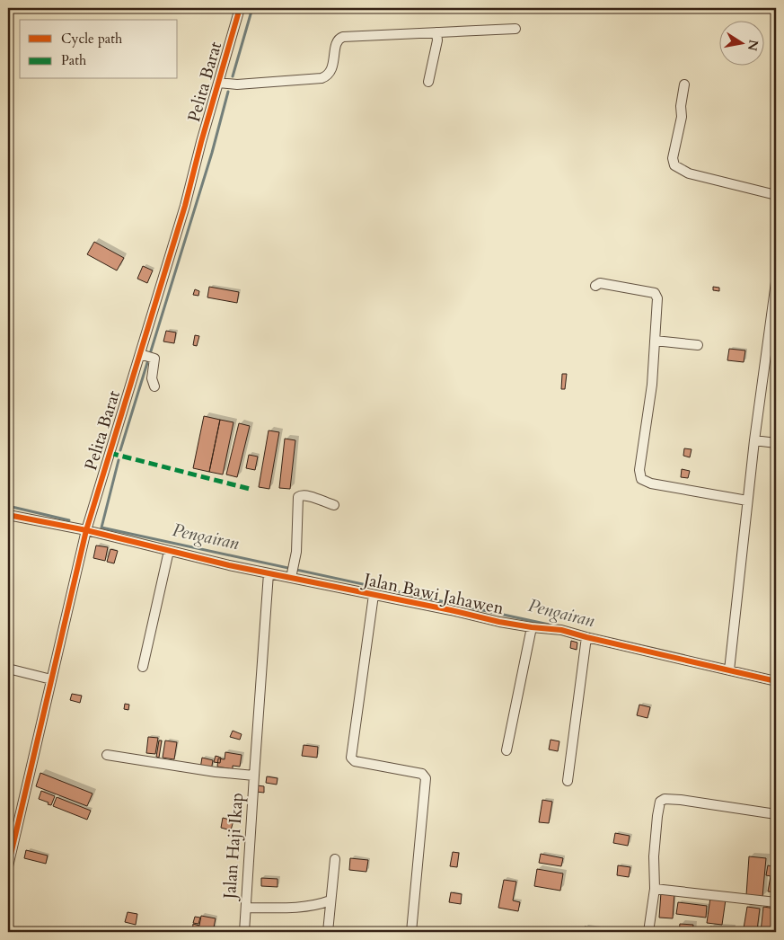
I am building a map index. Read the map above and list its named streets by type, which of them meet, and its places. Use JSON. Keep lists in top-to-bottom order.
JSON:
{
  "streets": {
    "street": ["Pelita Barat", "Jalan Bawi Jahawen", "Jalan Haji Ikap"]
  },
  "crossings": [
    ["Pelita Barat", "Jalan Bawi Jahawen"]
  ],
  "water": ["Pengairan"],
  "legend": ["Cycle path", "Path"],
  "north": "right"
}
